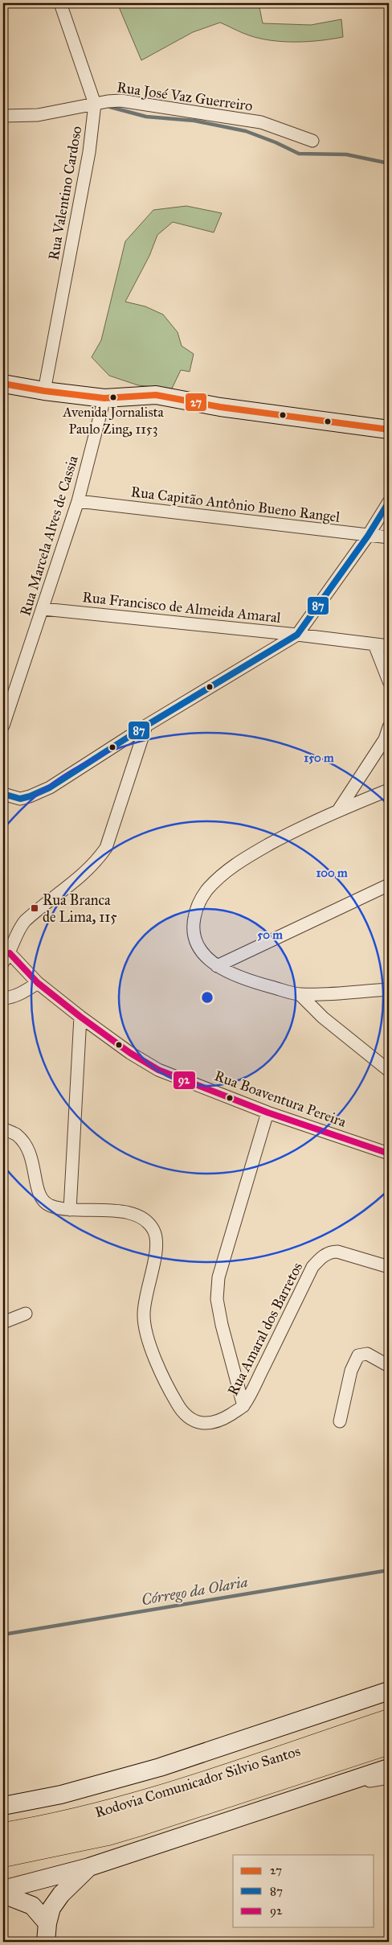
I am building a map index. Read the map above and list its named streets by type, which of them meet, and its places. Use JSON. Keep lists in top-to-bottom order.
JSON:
{
  "streets": {
    "highway": ["Rodovia Comunicador Silvio Santos"],
    "street": [
      "Rua José Vaz Guerreiro",
      "Rua Valentino Cardoso",
      "Rua Capitão Antônio Bueno Rangel",
      "Rua Marcela Alves de Cassia",
      "Rua Francisco de Almeida Amaral",
      "Rua Boaventura Pereira",
      "Rua Amaral dos Barretos"
    ]
  },
  "crossings": [
    ["Rua José Vaz Guerreiro", "Rua Valentino Cardoso"],
    ["Rua Capitão Antônio Bueno Rangel", "Rua Marcela Alves de Cassia"],
    ["Rua Marcela Alves de Cassia", "Rua Francisco de Almeida Amaral"]
  ],
  "water": ["Córrego da Olaria"],
  "places": {
    "other": ["Avenida Jornalista Paulo Zing, 1153"],
    "transit": ["Rua Branca de Lima, 115"]
  },
  "lines": ["transit line 27", "transit line 87", "transit line 92"],
  "legend": ["27", "87", "92"],
  "rings": ["150 m", "100 m", "50 m"]
}
